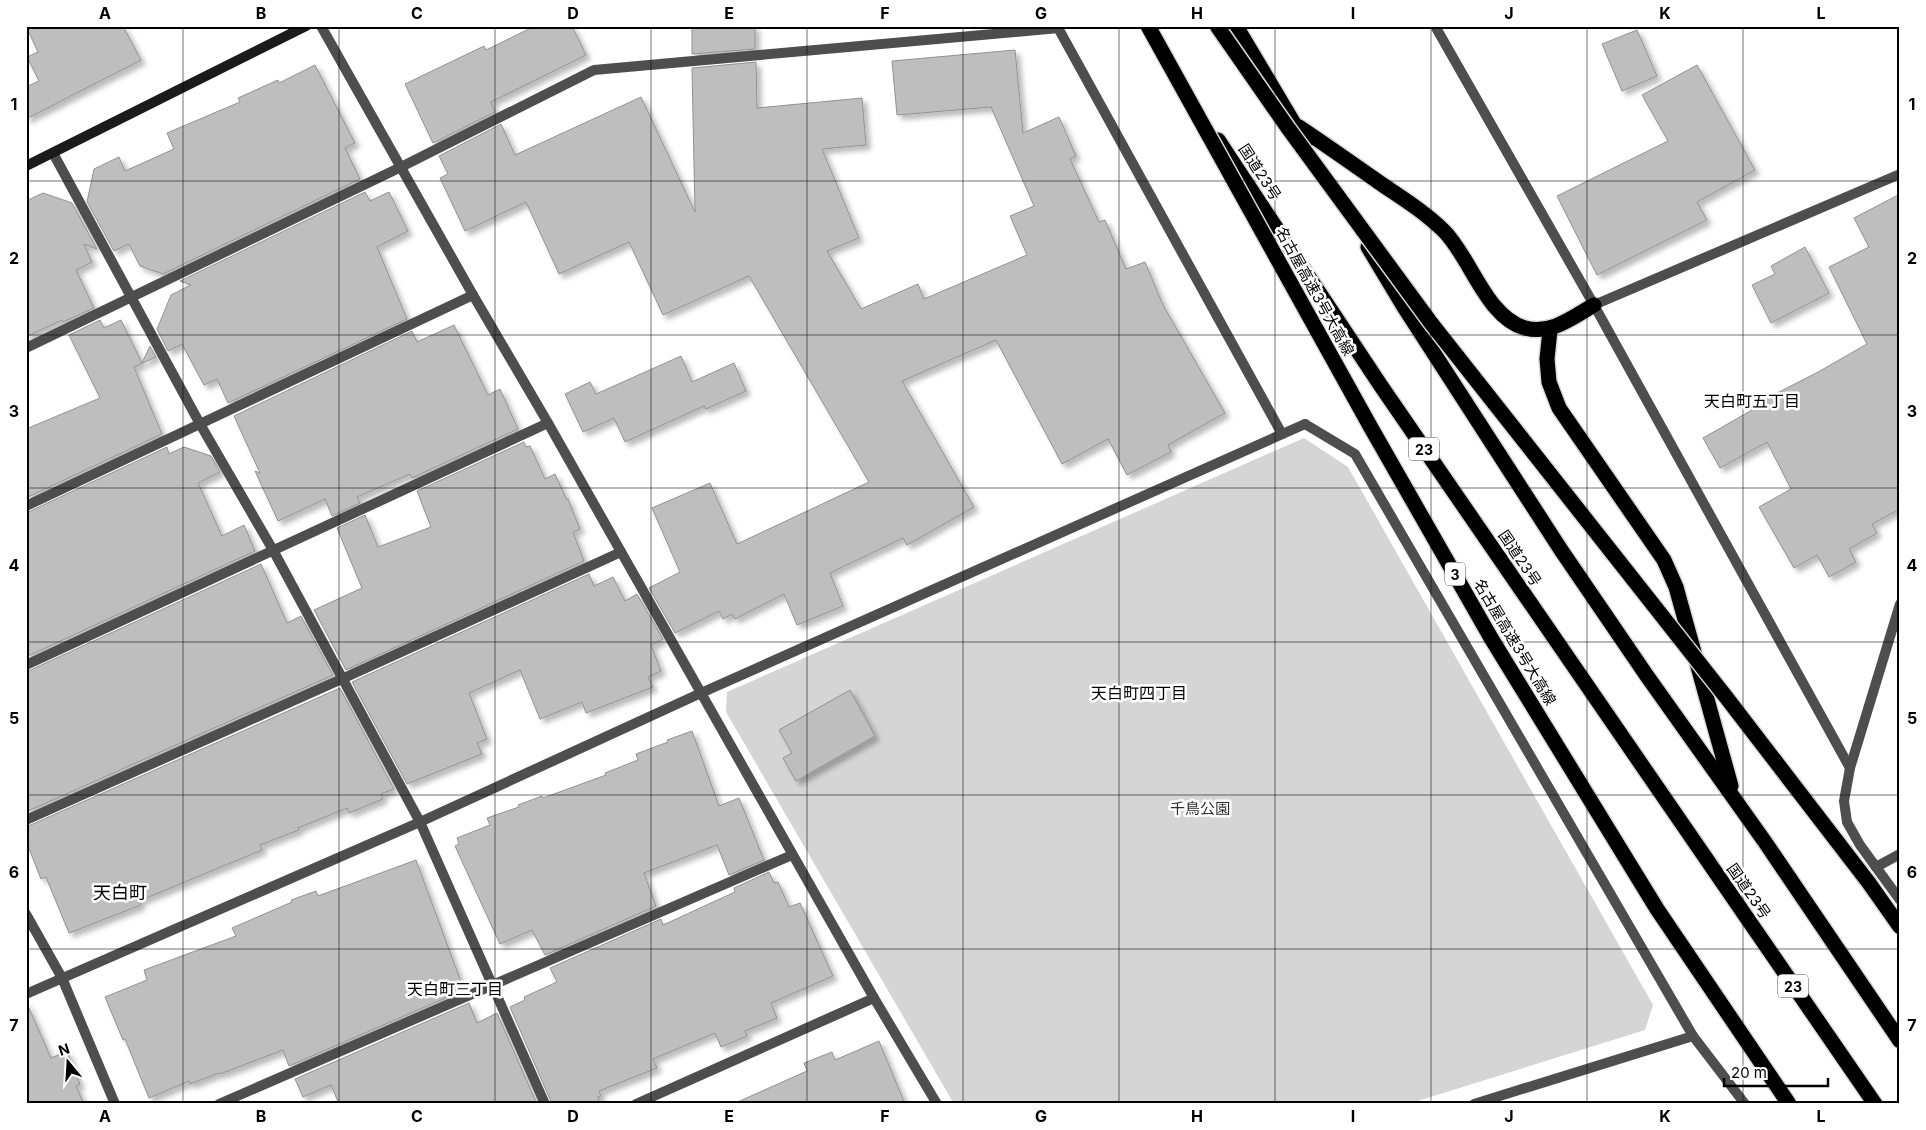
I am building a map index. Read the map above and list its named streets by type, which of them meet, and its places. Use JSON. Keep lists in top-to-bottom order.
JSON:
{
  "streets": {
    "highway": [
      "国道23号",
      "名古屋高速3号大高線",
      "23",
      "3"
    ]
  },
  "districts": [
    "天白町五丁目",
    "天白町四丁目",
    "天白町",
    "天白町三丁目"
  ],
  "parks": ["千鳥公園"],
  "scale_bar": "20 m",
  "north": "top",
  "grid": {
    "columns": [
      "A",
      "B",
      "C",
      "D",
      "E",
      "F",
      "G",
      "H",
      "I",
      "J",
      "K",
      "L"
    ],
    "rows": [
      "1",
      "2",
      "3",
      "4",
      "5",
      "6",
      "7"
    ]
  }
}
